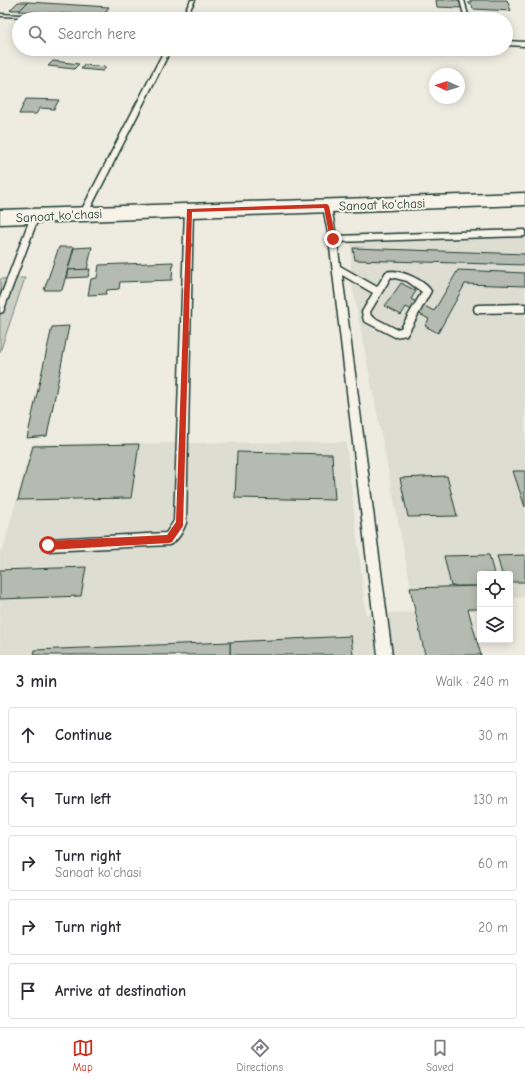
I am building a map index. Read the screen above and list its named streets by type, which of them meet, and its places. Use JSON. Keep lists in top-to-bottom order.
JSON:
{
  "streets": {
    "main road": ["Sanoat ko'chasi"]
  },
  "north": "left",
  "page": {
    "search": "Search here",
    "heading": ["3 min", "Walk · 240 m"],
    "list": [
      ["Continue", "30 m"],
      ["Turn left", "130 m"],
      ["Turn right", "Sanoat ko'chasi", "60 m"],
      ["Turn right", "20 m"],
      "Arrive at destination"
    ],
    "nav": ["Map", "Directions", "Saved"]
  }
}
